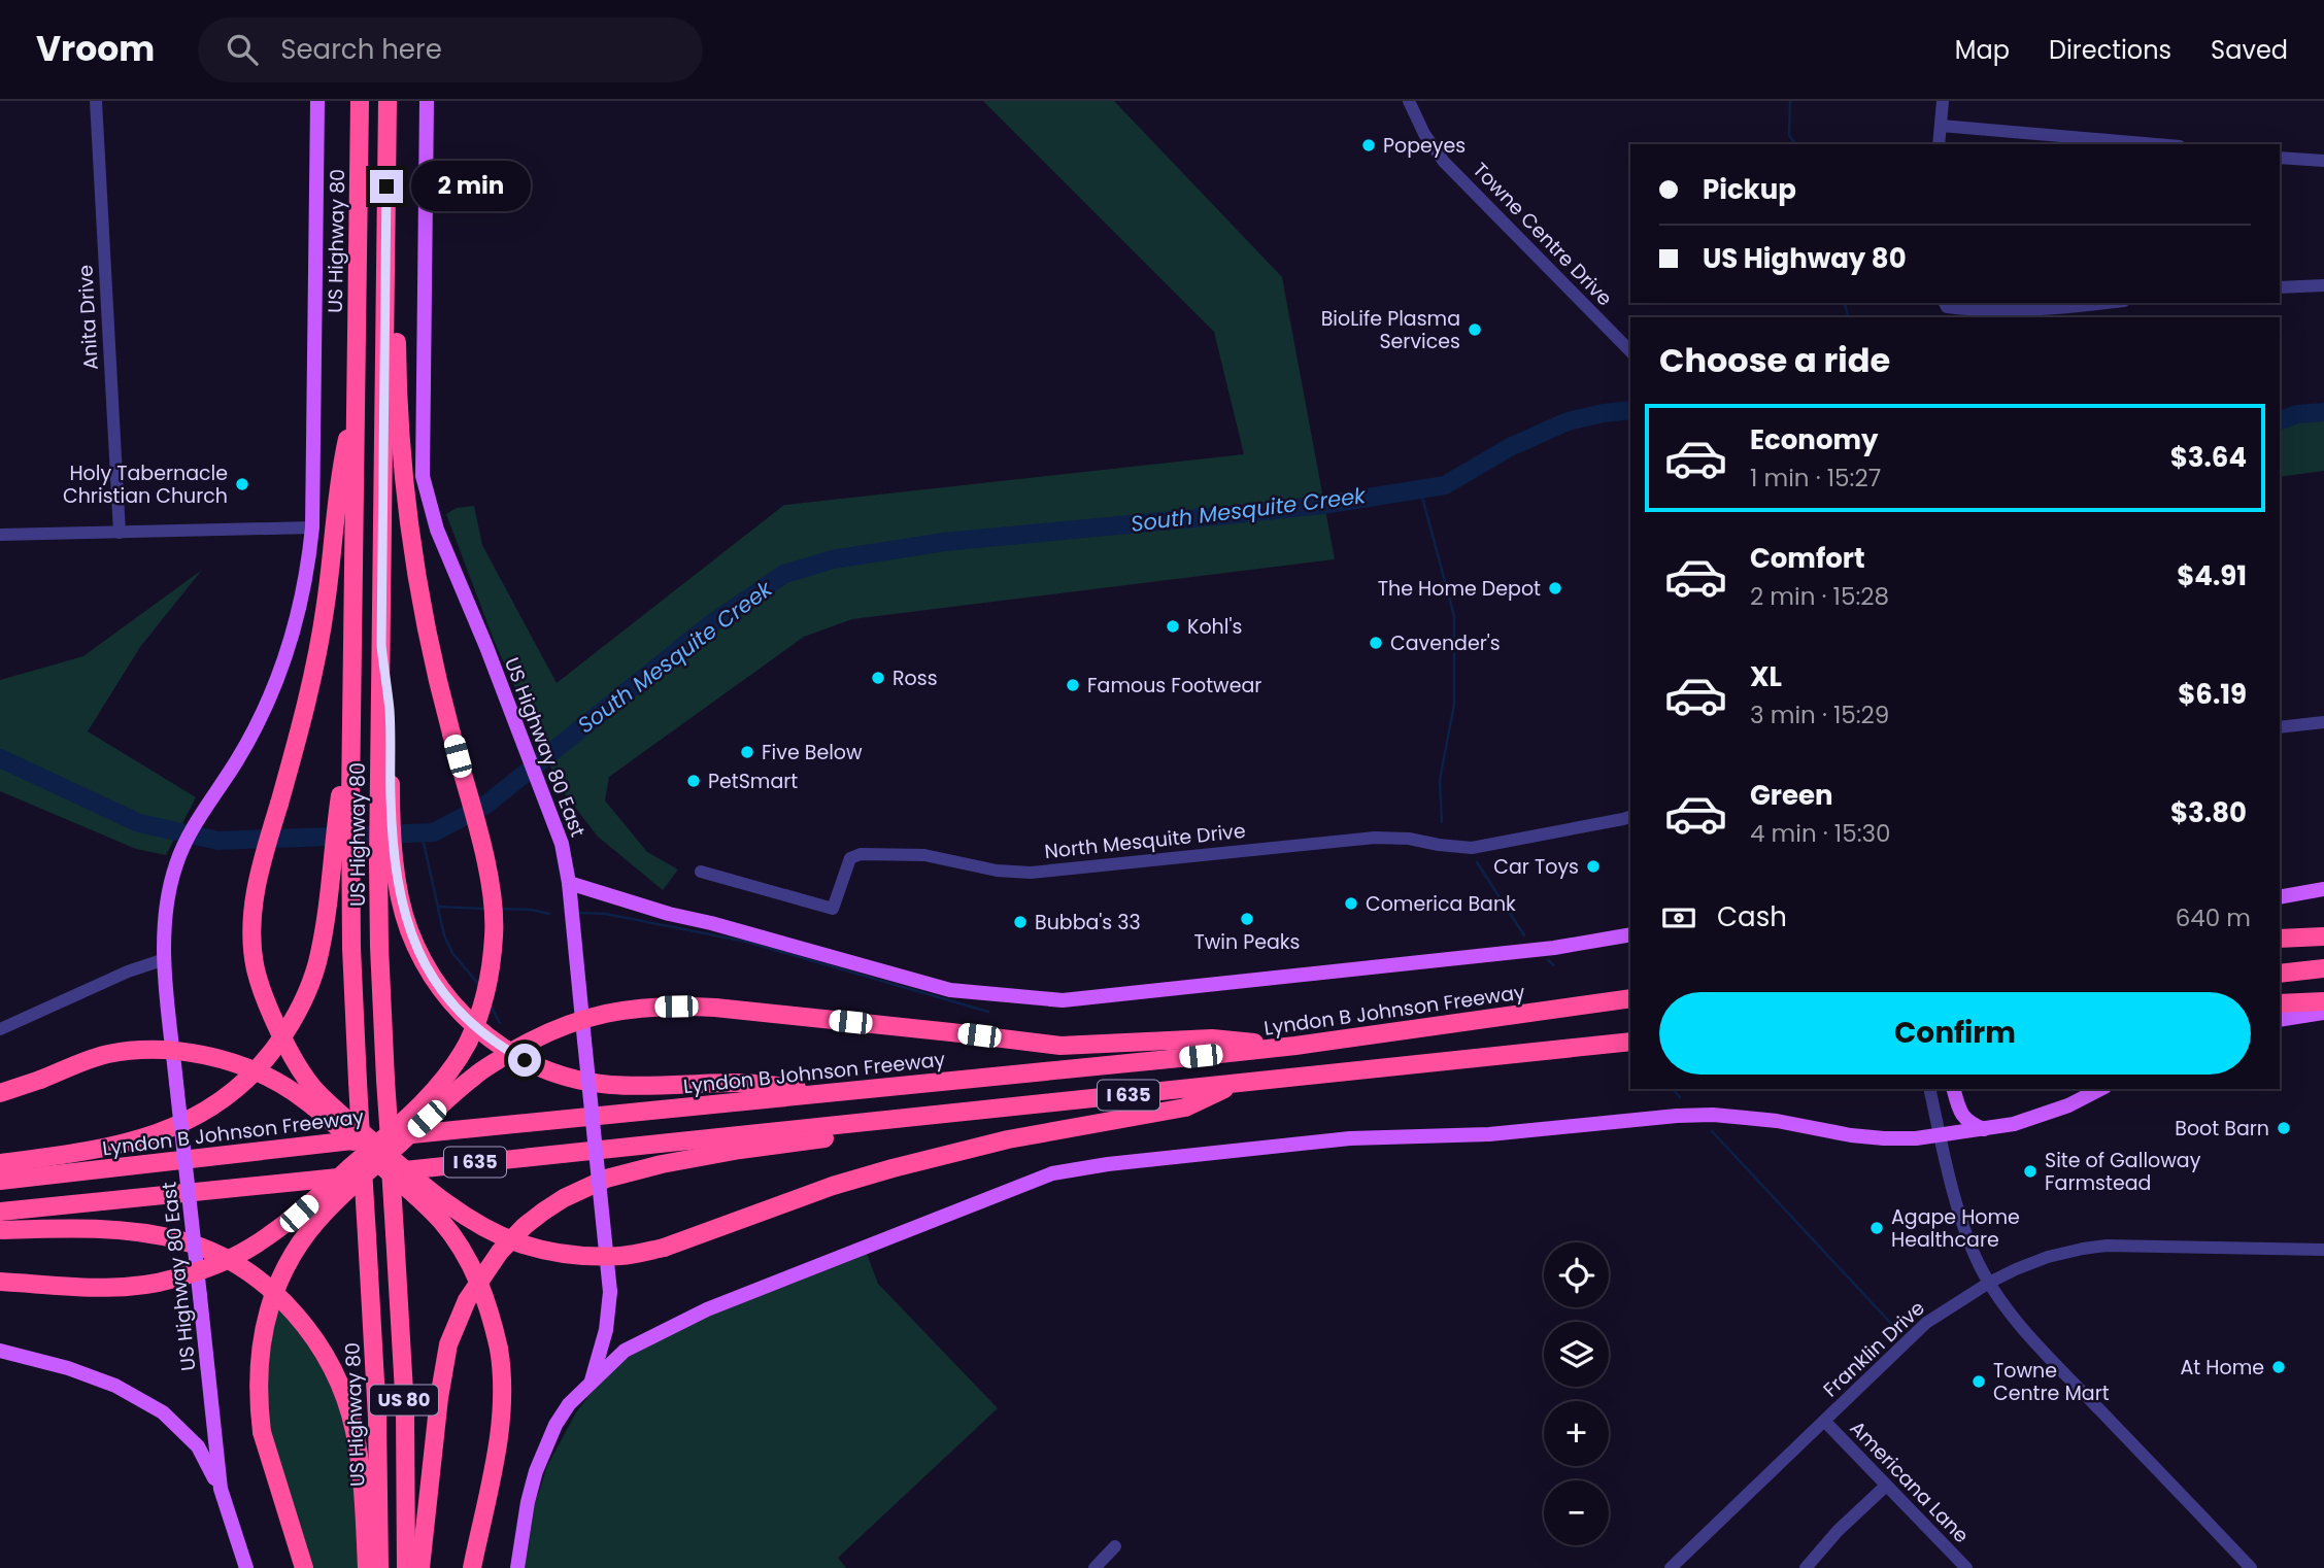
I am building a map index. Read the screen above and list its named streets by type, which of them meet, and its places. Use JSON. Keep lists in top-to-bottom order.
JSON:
{
  "streets": {
    "highway": [
      "US Highway 80",
      "Lyndon B Johnson Freeway",
      "I 635",
      "US 80"
    ],
    "main road": ["US Highway 80 East"],
    "street": [
      "Towne Centre Drive",
      "Anita Drive",
      "North Mesquite Drive",
      "Franklin Drive",
      "Americana Lane"
    ]
  },
  "crossings": [
    ["US Highway 80 East", "Lyndon B Johnson Freeway"],
    ["Franklin Drive", "Americana Lane"]
  ],
  "water": ["South Mesquite Creek"],
  "places": [
    "Popeyes",
    "BioLife Plasma Services",
    "Holy Tabernacle Christian Church",
    "The Home Depot",
    "Kohl's",
    "Cavender's",
    "Ross",
    "Famous Footwear",
    "Five Below",
    "PetSmart",
    "Car Toys",
    "Comerica Bank",
    "Twin Peaks",
    "Bubba's 33",
    "Boot Barn",
    "Site of Galloway Farmstead",
    "Agape Home Healthcare",
    "At Home",
    "Towne Centre Mart"
  ],
  "page": {
    "header": "Vroom",
    "search": "Search here",
    "nav": ["Map", "Directions", "Saved"],
    "banner": ["Pickup", "US Highway 80"],
    "bubble": "2 min",
    "heading": "Choose a ride",
    "list": [
      {
        "name": "Economy",
        "note": "1 min · 15:27",
        "value": "$3.64"
      },
      {
        "name": "Comfort",
        "note": "2 min · 15:28",
        "value": "$4.91"
      },
      {
        "name": "XL",
        "note": "3 min · 15:29",
        "value": "$6.19"
      },
      {
        "name": "Green",
        "note": "4 min · 15:30",
        "value": "$3.80"
      }
    ],
    "pay": ["Cash", "640 m"],
    "buttons": "Confirm",
    "map_buttons": ["+", "−"]
  }
}
